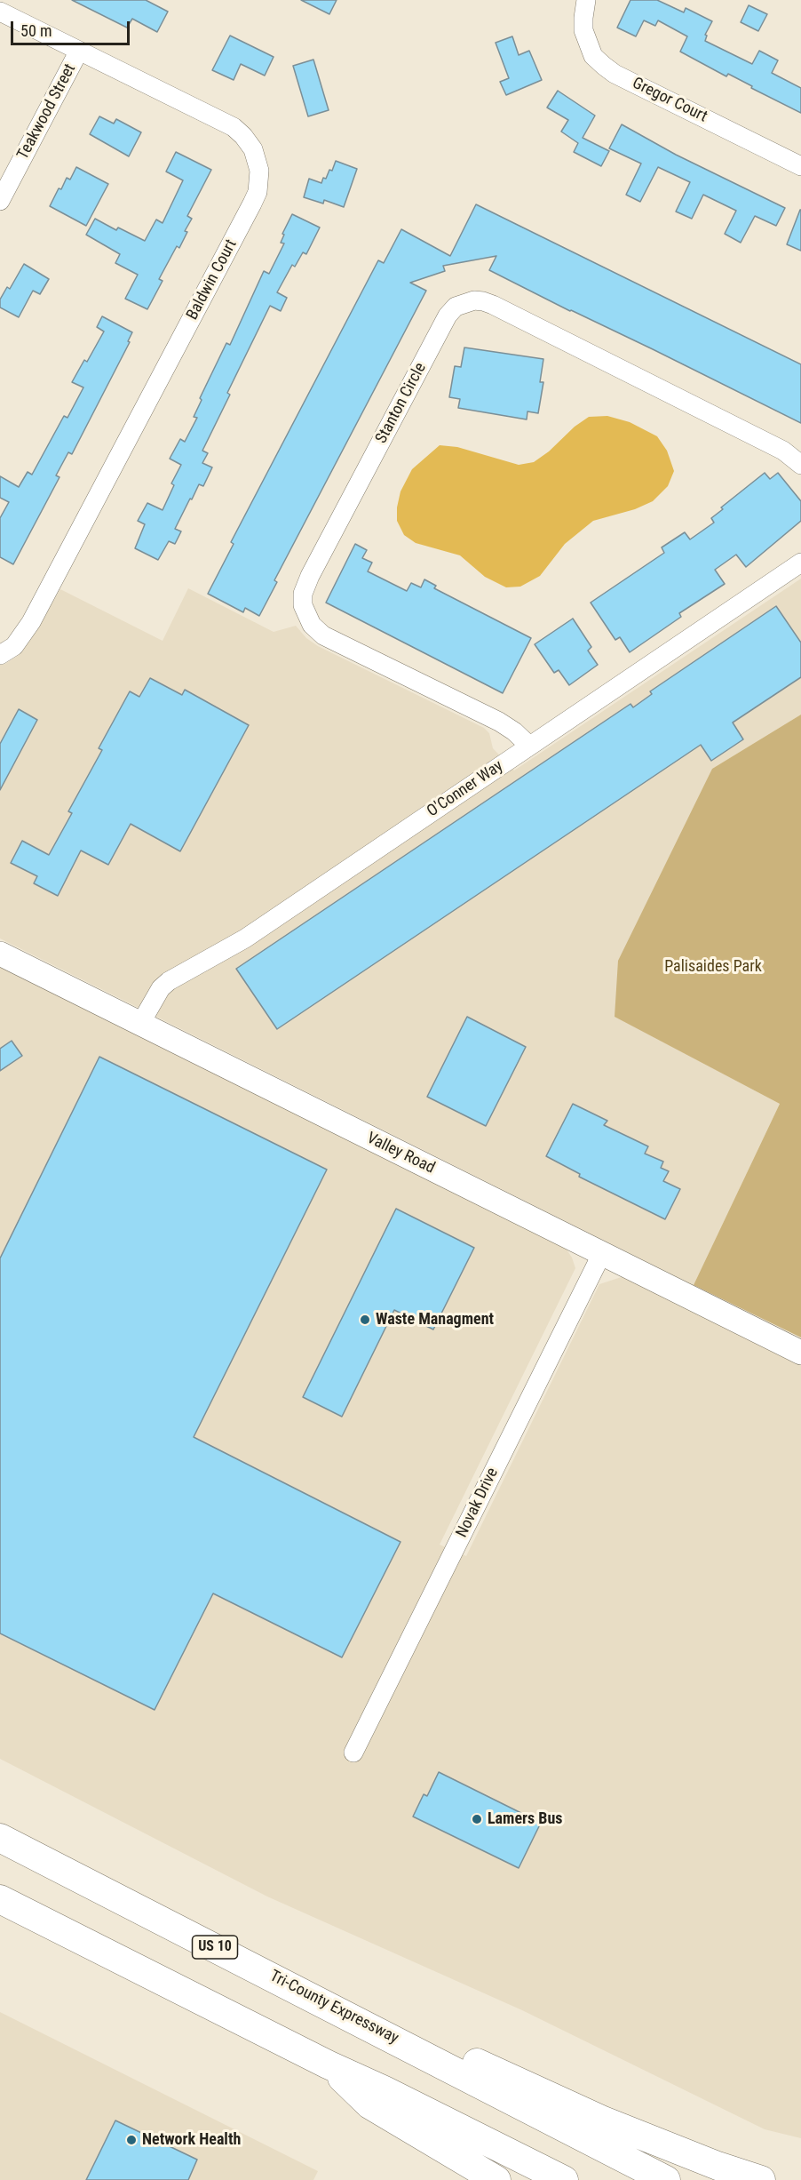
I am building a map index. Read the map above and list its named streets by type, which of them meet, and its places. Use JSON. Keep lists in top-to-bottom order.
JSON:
{
  "streets": {
    "highway": ["US 10", "Tri-County Expressway"],
    "main road": ["Valley Road"],
    "street": [
      "Gregor Court",
      "Teakwood Street",
      "Baldwin Court",
      "Stanton Circle",
      "O'Conner Way",
      "Novak Drive"
    ]
  },
  "crossings": [
    ["Teakwood Street", "Baldwin Court"],
    ["Stanton Circle", "O'Conner Way"],
    ["O'Conner Way", "Valley Road"],
    ["Valley Road", "Novak Drive"]
  ],
  "parks": ["Palisaides Park"],
  "places": ["Waste Managment", "Lamers Bus", "Network Health"],
  "scale_bar": "50 m"
}
